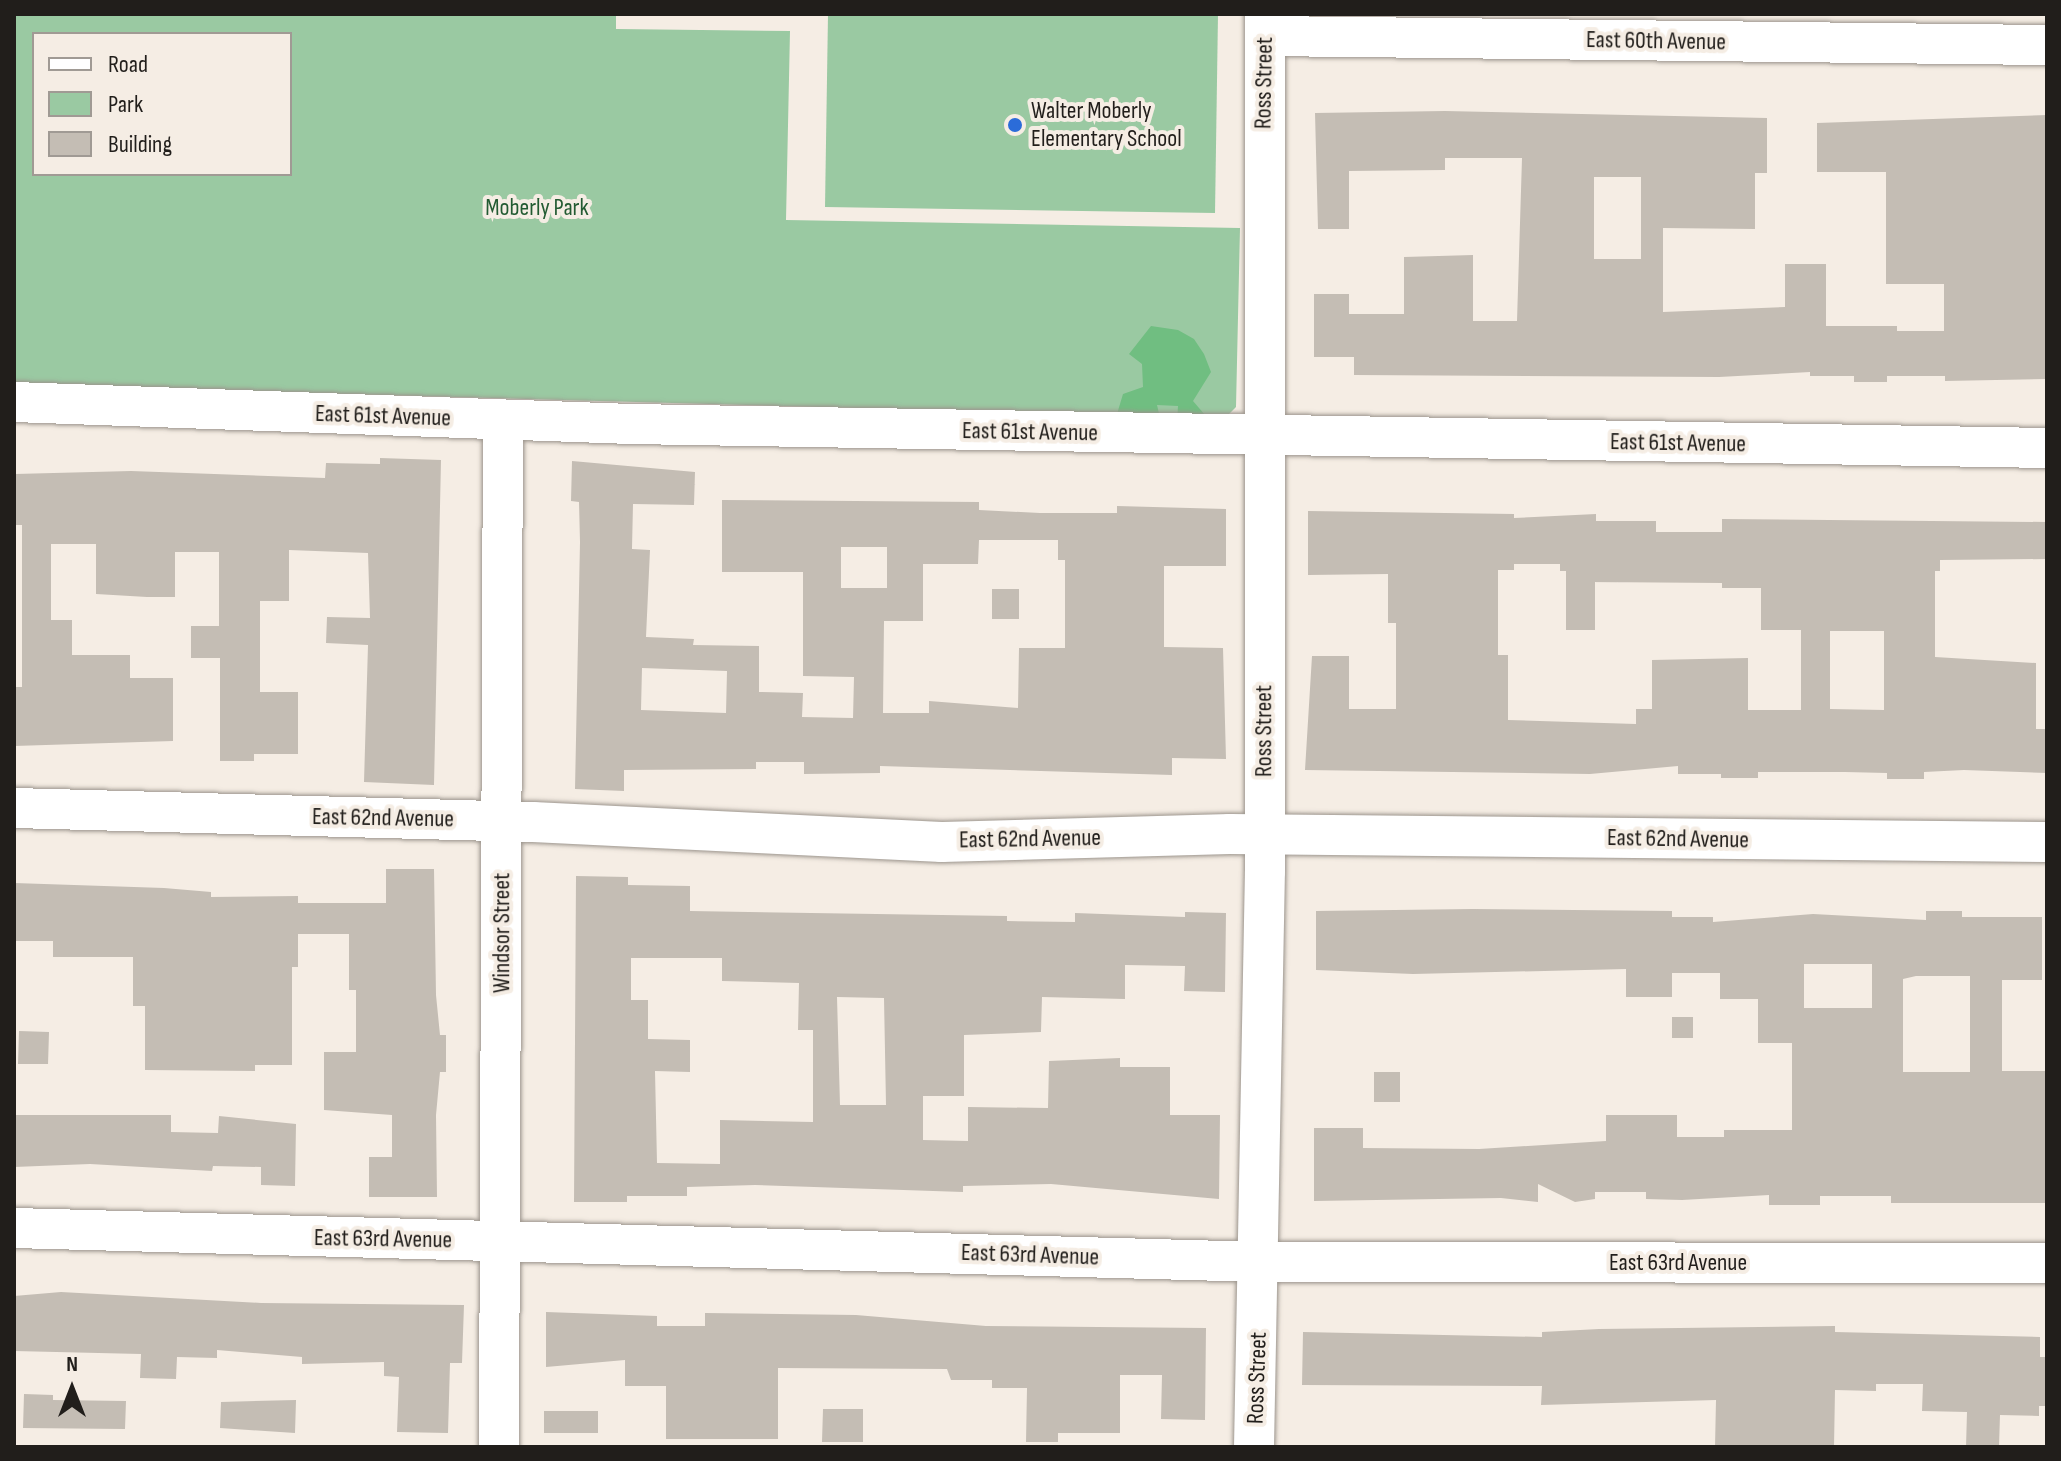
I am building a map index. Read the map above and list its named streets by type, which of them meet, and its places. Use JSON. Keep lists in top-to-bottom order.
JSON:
{
  "streets": {
    "street": [
      "East 60th Avenue",
      "Ross Street",
      "East 61st Avenue",
      "East 62nd Avenue",
      "Windsor Street",
      "East 63rd Avenue"
    ]
  },
  "crossings": [
    ["East 60th Avenue", "Ross Street"],
    ["Ross Street", "East 61st Avenue"],
    ["Ross Street", "East 62nd Avenue"],
    ["Ross Street", "East 63rd Avenue"],
    ["East 61st Avenue", "Windsor Street"],
    ["East 62nd Avenue", "Windsor Street"],
    ["Windsor Street", "East 63rd Avenue"]
  ],
  "parks": ["Moberly Park"],
  "places": ["Walter Moberly Elementary School"],
  "legend": ["Road", "Park", "Building"],
  "north": "top"
}
